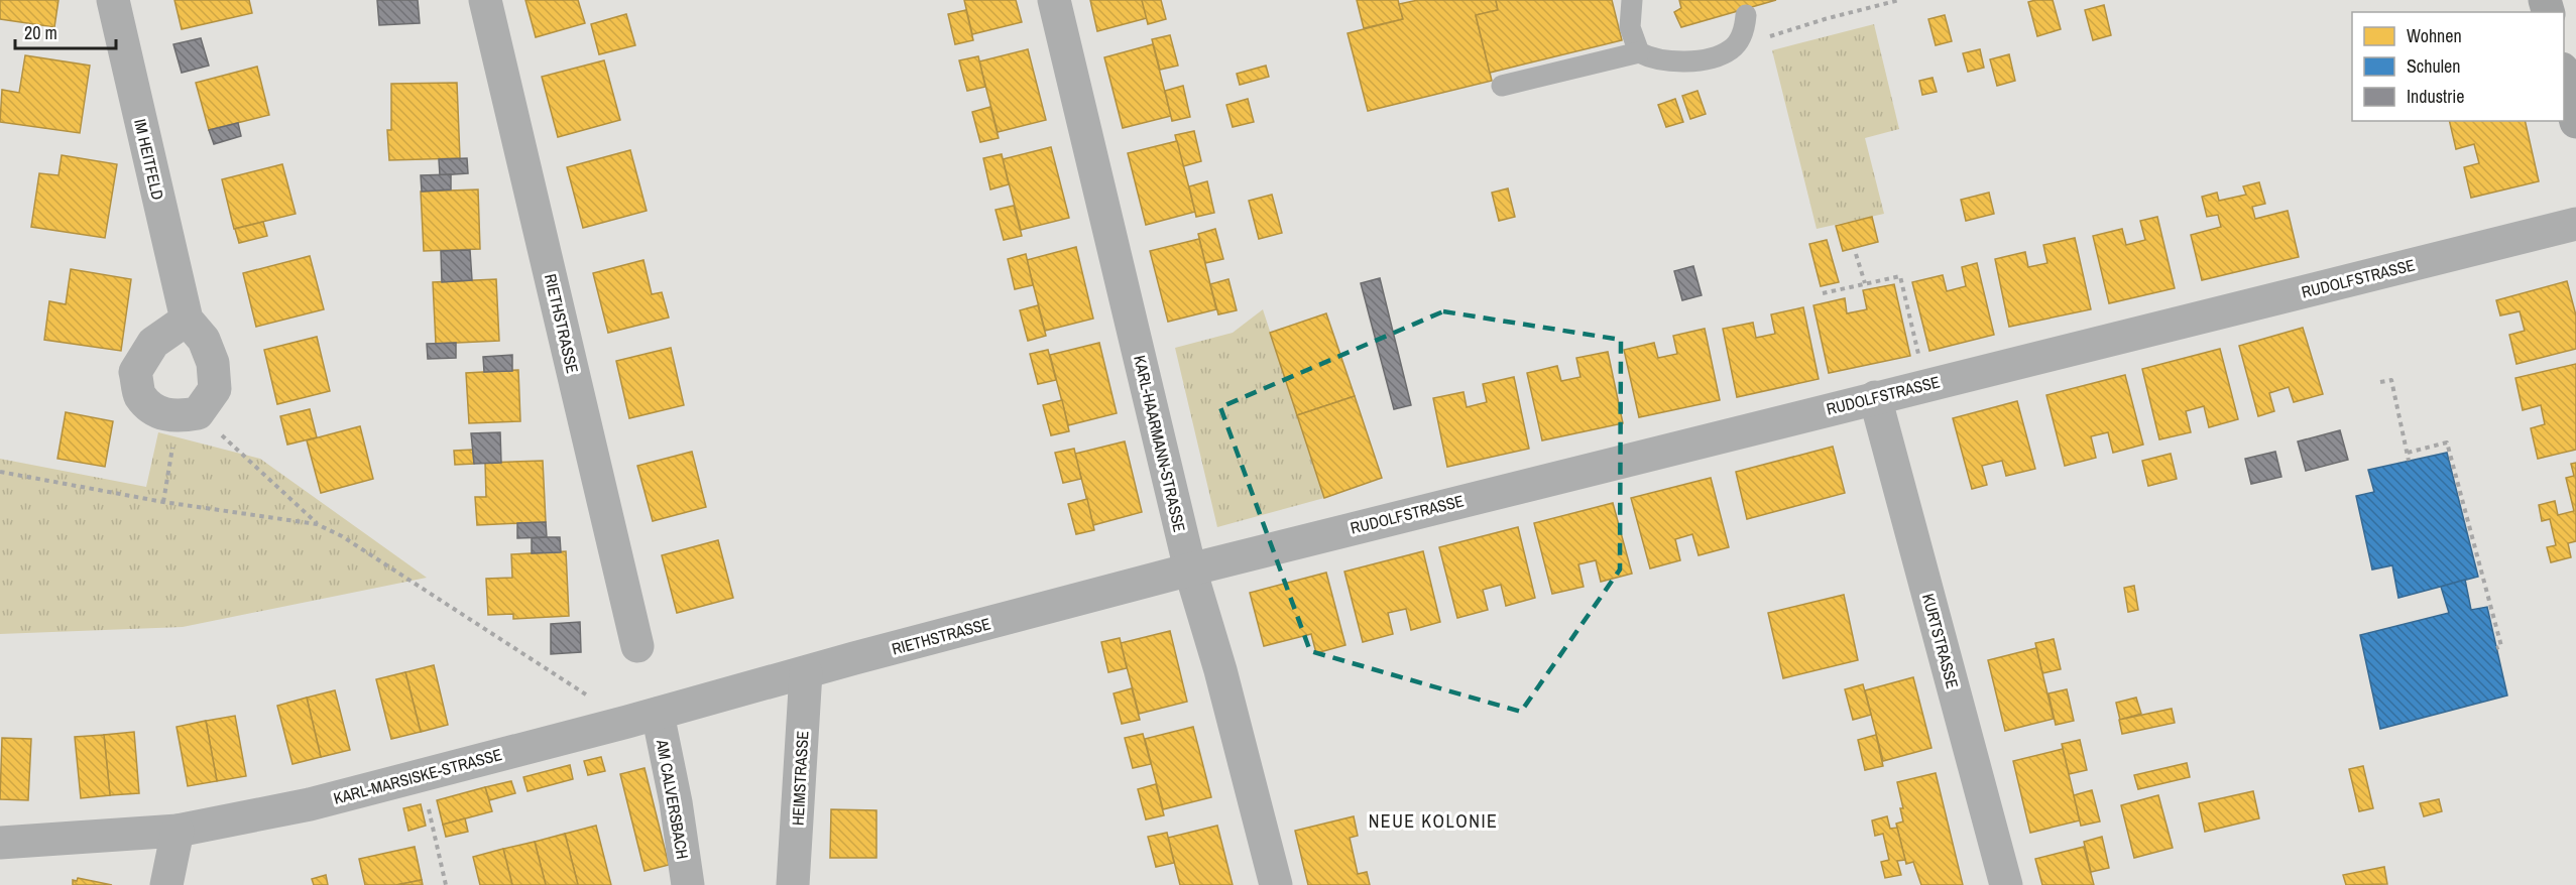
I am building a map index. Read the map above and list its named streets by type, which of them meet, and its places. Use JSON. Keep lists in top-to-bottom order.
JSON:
{
  "streets": {
    "street": [
      "IM HEITFELD",
      "RUDOLFSTRASSE",
      "RIETHSTRASSE",
      "KARL-HAARMANN-STRASSE",
      "KURTSTRASSE",
      "KARL-MARSISKE-STRASSE",
      "HEIMSTRASSE",
      "AM CALVERSBACH"
    ]
  },
  "crossings": [
    ["RUDOLFSTRASSE", "RIETHSTRASSE"],
    ["RUDOLFSTRASSE", "KARL-HAARMANN-STRASSE"],
    ["RUDOLFSTRASSE", "KURTSTRASSE"],
    ["RIETHSTRASSE", "KARL-HAARMANN-STRASSE"],
    ["RIETHSTRASSE", "KARL-MARSISKE-STRASSE"],
    ["RIETHSTRASSE", "HEIMSTRASSE"],
    ["RIETHSTRASSE", "AM CALVERSBACH"],
    ["KARL-MARSISKE-STRASSE", "AM CALVERSBACH"]
  ],
  "districts": ["NEUE KOLONIE"],
  "legend": ["Wohnen", "Schulen", "Industrie"],
  "scale_bar": "20 m"
}
